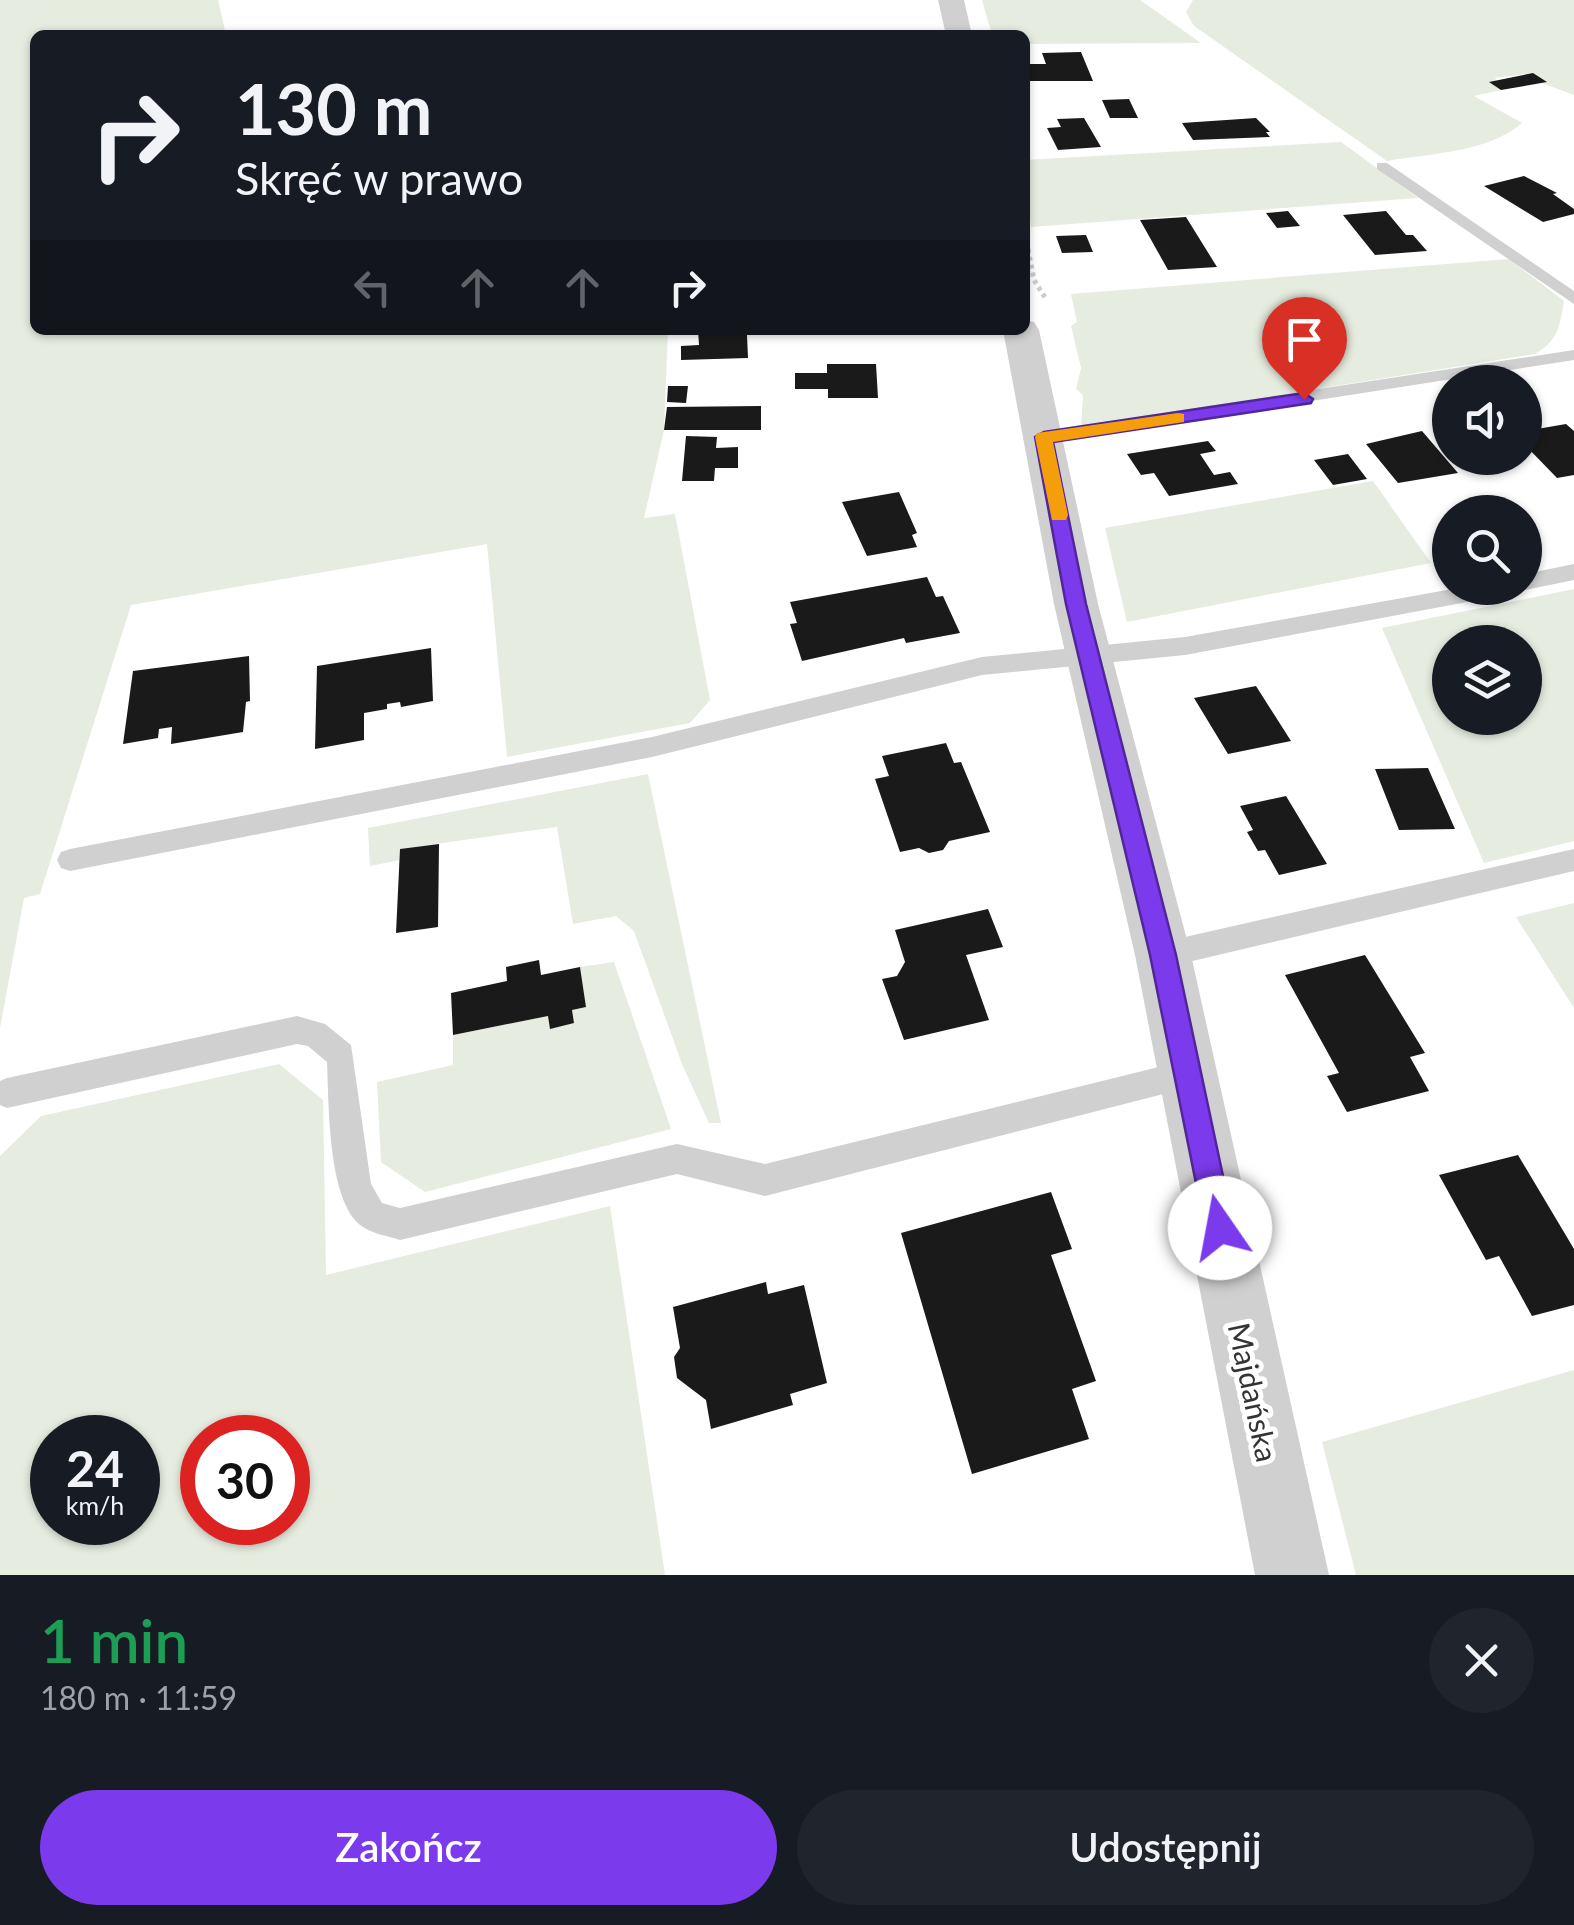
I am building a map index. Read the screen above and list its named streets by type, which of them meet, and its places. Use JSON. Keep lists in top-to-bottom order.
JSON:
{
  "streets": {
    "street": ["Majdańska"]
  },
  "page": {
    "turn": ["130 m", "Skręć w prawo"],
    "speed": "24 km/h",
    "limit": "30",
    "heading": ["1 min", "180 m · 11:59"],
    "buttons": ["Zakończ", "Udostępnij"]
  }
}
